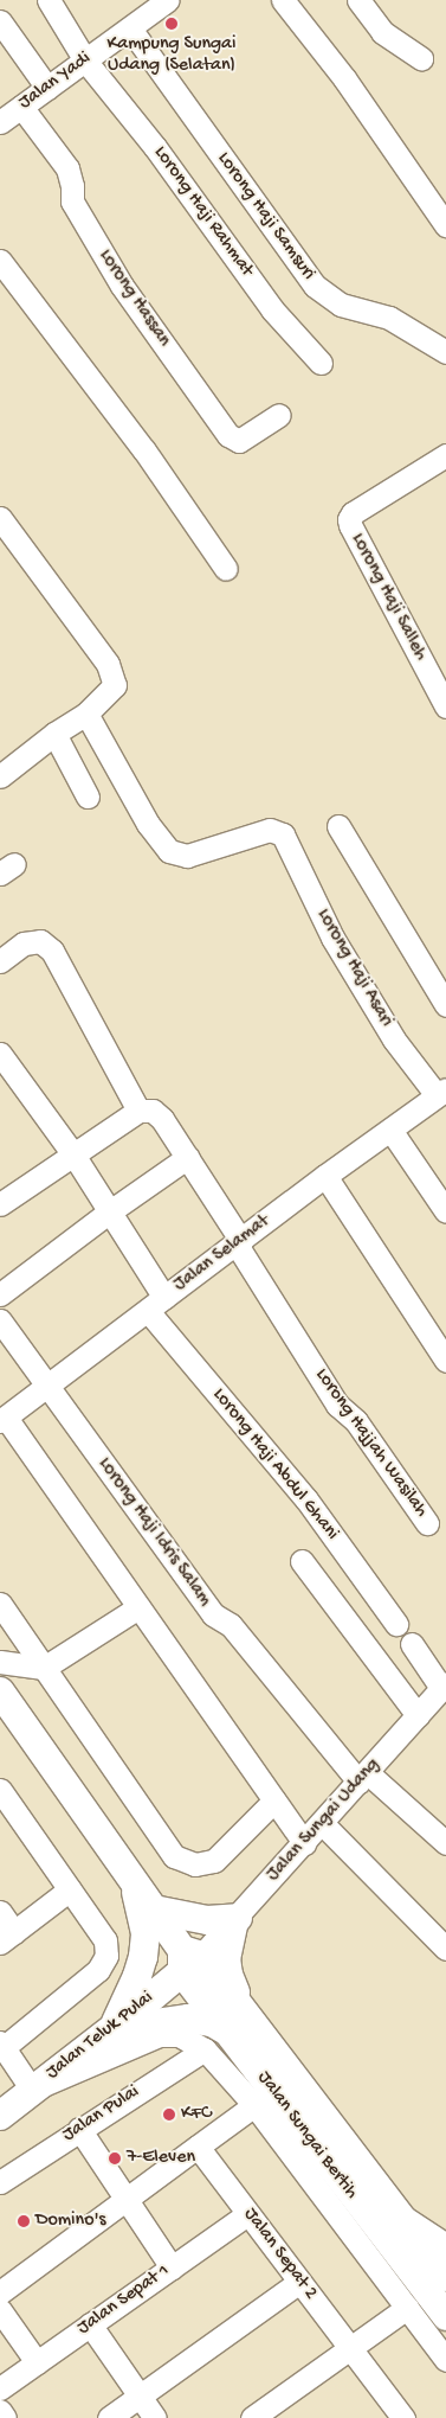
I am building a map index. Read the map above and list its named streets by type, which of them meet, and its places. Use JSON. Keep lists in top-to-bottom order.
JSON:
{
  "streets": {
    "main road": ["Jalan Teluk Pulai", "Jalan Sungai Bertih"],
    "street": [
      "Jalan Yadi",
      "Lorong Haji Rahmat",
      "Lorong Haji Samsuri",
      "Lorong Hassan",
      "Lorong Haji Salleh",
      "Lorong Haji Asari",
      "Jalan Selamat",
      "Lorong Hajjah Wasilah",
      "Lorong Haji Abdul Ghani",
      "Lorong Haji Idris Salam",
      "Jalan Sungai Udang",
      "Jalan Pulai",
      "Jalan Sepat 2",
      "Jalan Sepat 1"
    ]
  },
  "crossings": [
    ["Jalan Yadi", "Lorong Haji Rahmat"],
    ["Jalan Yadi", "Lorong Haji Samsuri"],
    ["Jalan Yadi", "Lorong Hassan"],
    ["Lorong Haji Asari", "Jalan Selamat"],
    ["Jalan Selamat", "Lorong Hajjah Wasilah"],
    ["Jalan Selamat", "Lorong Haji Abdul Ghani"],
    ["Jalan Selamat", "Lorong Haji Idris Salam"],
    ["Lorong Haji Idris Salam", "Jalan Sungai Udang"],
    ["Jalan Sungai Udang", "Jalan Teluk Pulai"],
    ["Jalan Sungai Udang", "Jalan Sungai Bertih"],
    ["Jalan Teluk Pulai", "Jalan Sungai Bertih"],
    ["Jalan Sepat 2", "Jalan Sepat 1"]
  ],
  "places": [
    "Kampung Sungai Udang (Selatan)",
    "KFC",
    "7-Eleven",
    "Domino's"
  ]
}
